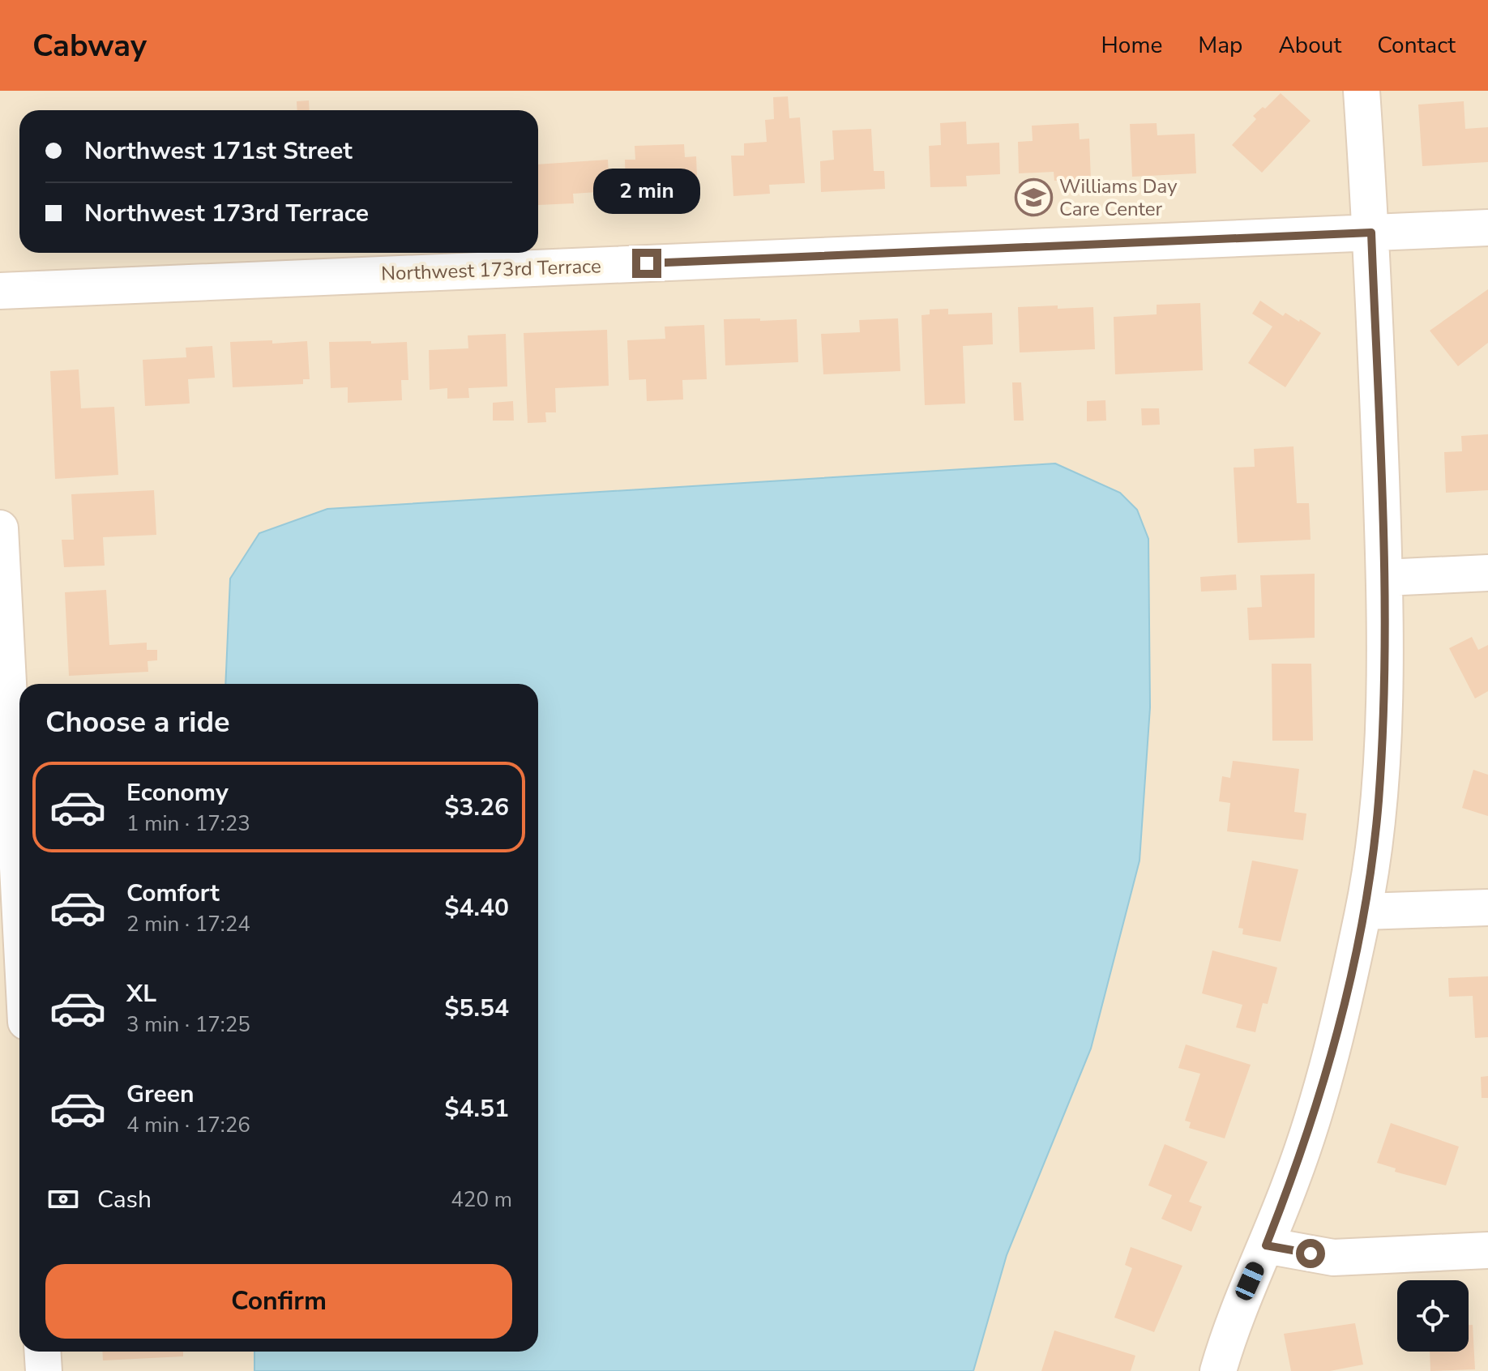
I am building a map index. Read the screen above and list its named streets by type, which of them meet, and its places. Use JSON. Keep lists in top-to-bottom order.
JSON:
{
  "streets": {
    "street": ["Northwest 173rd Terrace"]
  },
  "places": {
    "school or university": ["Williams Day Care Center"]
  },
  "page": {
    "header": "Cabway",
    "nav": [
      "Home",
      "Map",
      "About",
      "Contact"
    ],
    "banner": ["Northwest 171st Street", "Northwest 173rd Terrace"],
    "bubble": "2 min",
    "heading": "Choose a ride",
    "list": [
      {
        "name": "Economy",
        "note": "1 min · 17:23",
        "value": "$3.26"
      },
      {
        "name": "Comfort",
        "note": "2 min · 17:24",
        "value": "$4.40"
      },
      {
        "name": "XL",
        "note": "3 min · 17:25",
        "value": "$5.54"
      },
      {
        "name": "Green",
        "note": "4 min · 17:26",
        "value": "$4.51"
      }
    ],
    "pay": ["Cash", "420 m"],
    "buttons": "Confirm"
  }
}
